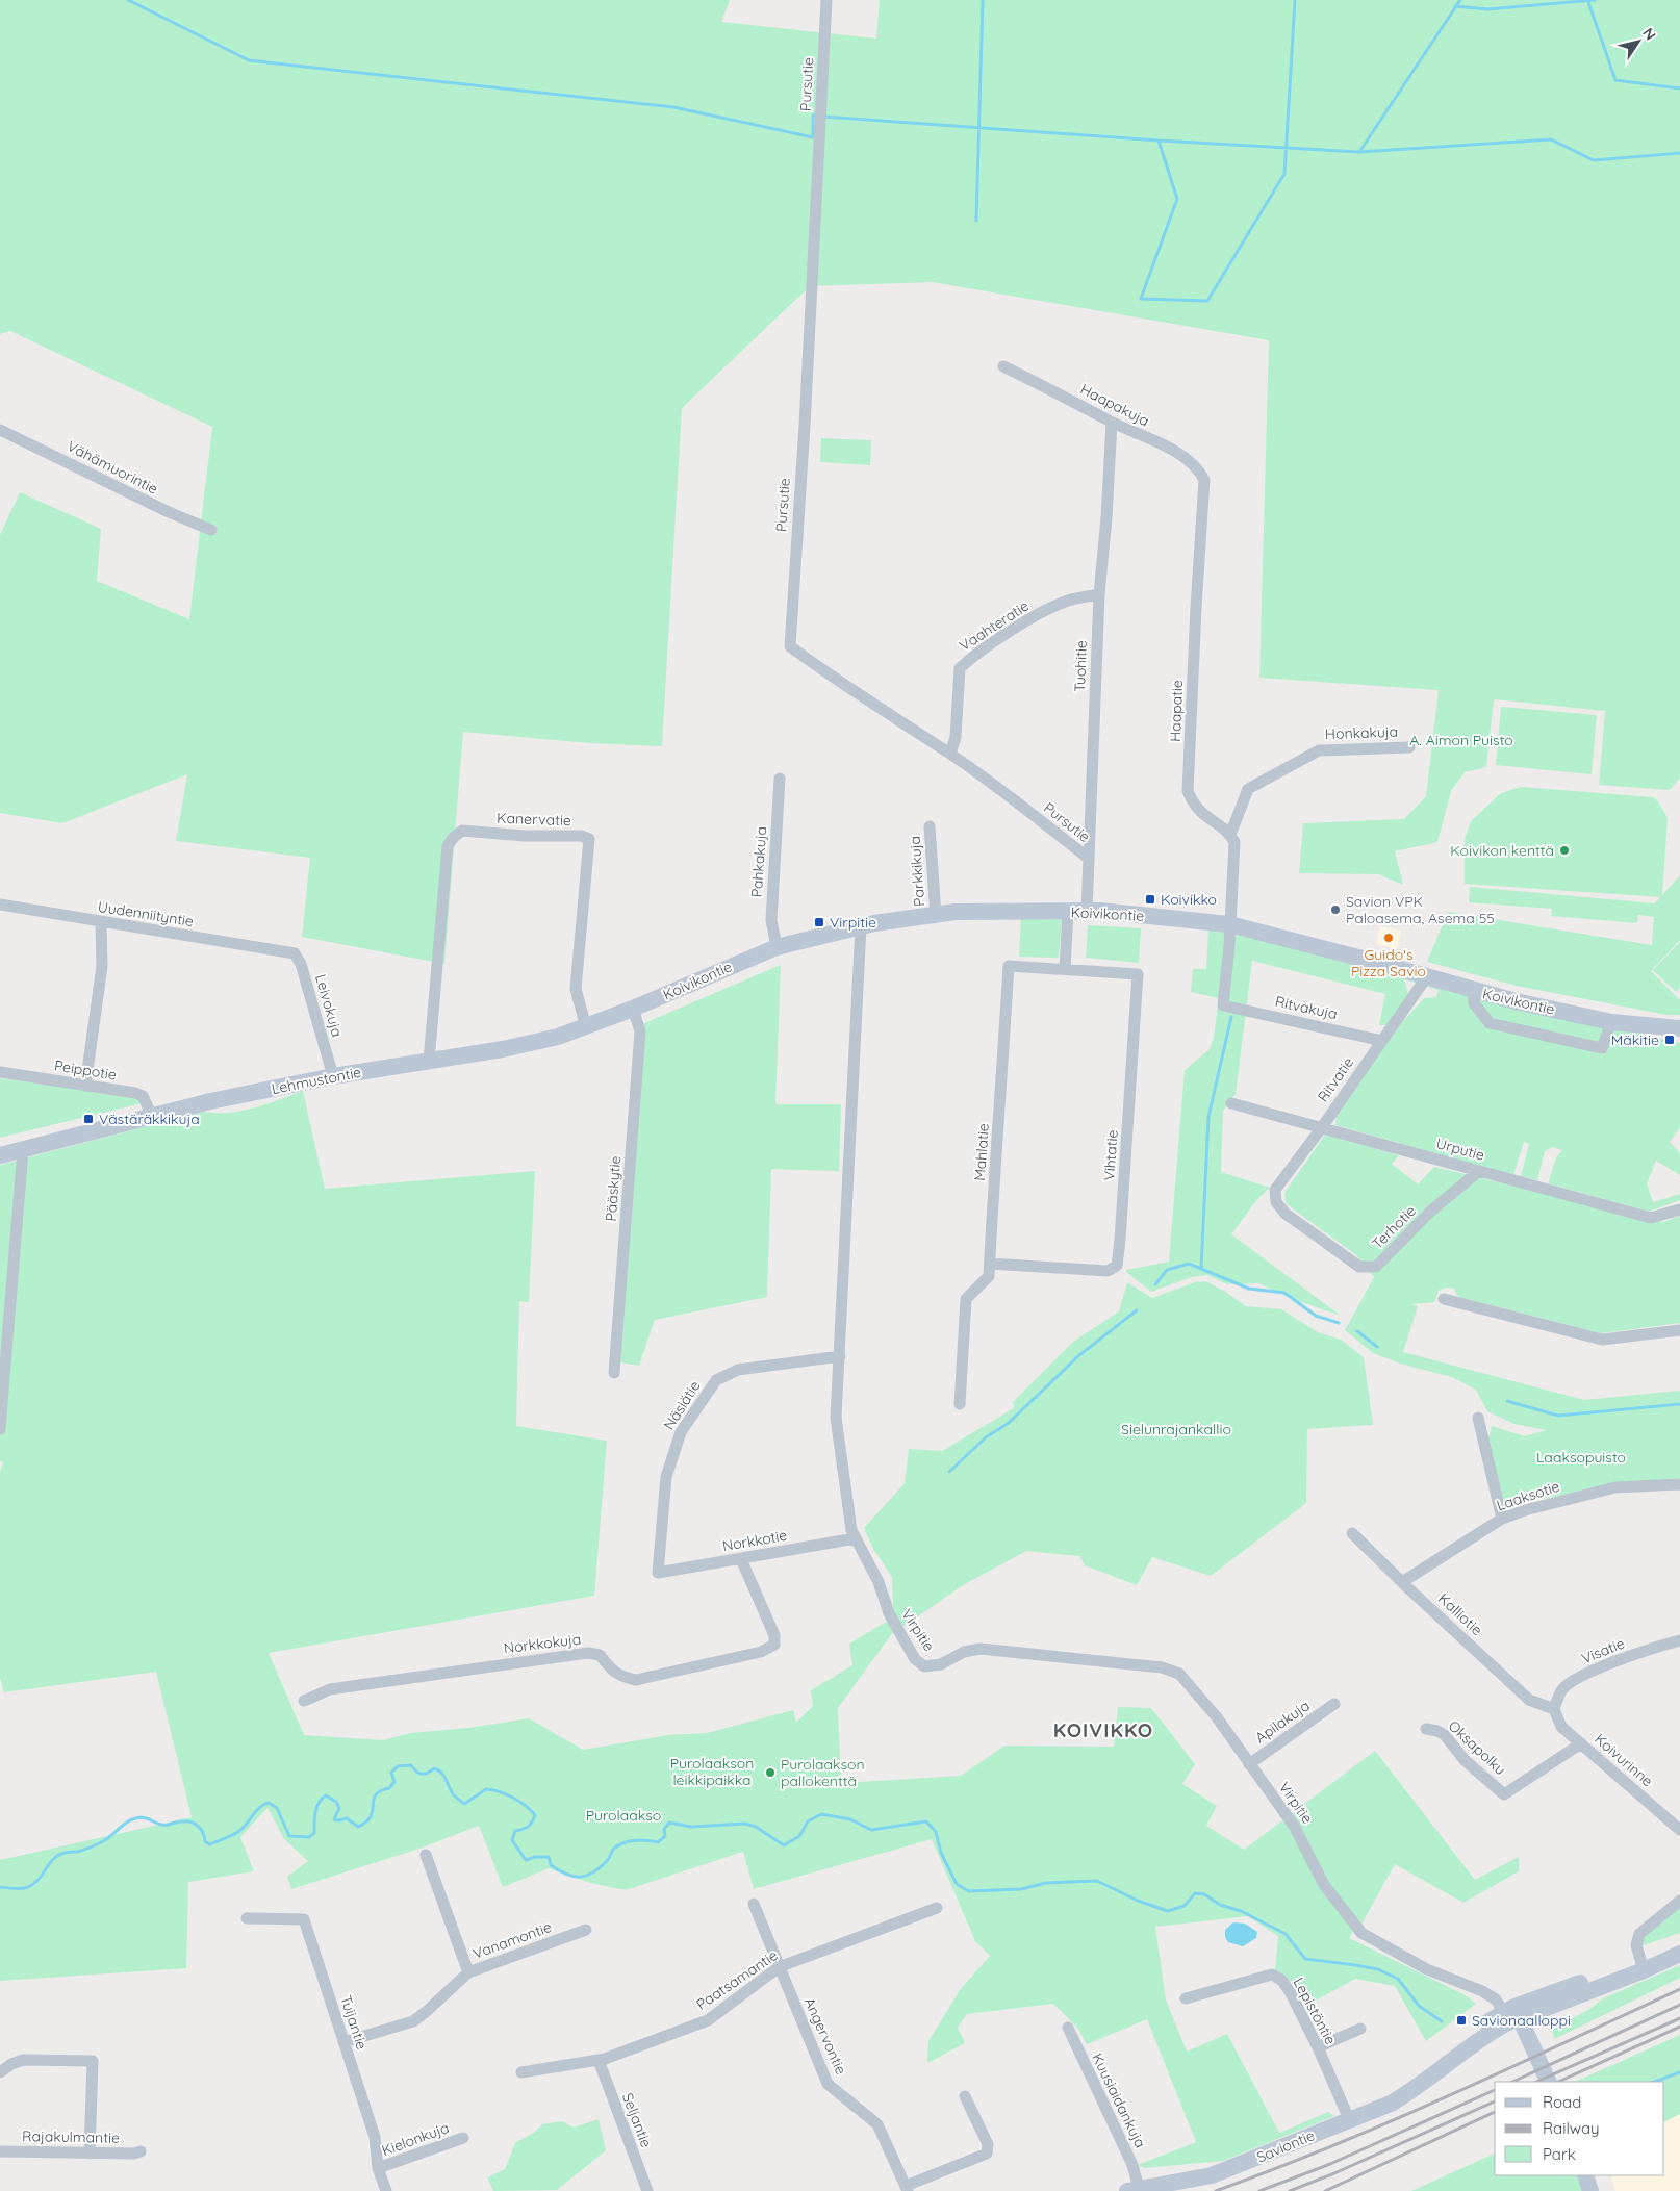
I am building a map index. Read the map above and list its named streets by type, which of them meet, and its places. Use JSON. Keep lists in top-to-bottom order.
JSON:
{
  "streets": {
    "main road": ["Koivikontie", "Lehmustontie", "Saviontie"],
    "street": [
      "Pursutie",
      "Haapakuja",
      "Vähämuorintie",
      "Vaahteratie",
      "Tuohitie",
      "Haapatie",
      "Honkakuja",
      "Kanervatie",
      "Pahkakuja",
      "Parkkikuja",
      "Uudenniityntie",
      "Leivokuja",
      "Ritvakuja",
      "Peippotie",
      "Ritvatie",
      "Urputie",
      "Mahlatie",
      "Vihtatie",
      "Pääskytie",
      "Terhotie",
      "Näsiätie",
      "Laaksotie",
      "Norkkotie",
      "Kalliotie",
      "Virpitie",
      "Norkkokuja",
      "Visatie",
      "Apilakuja",
      "Oksapolku",
      "Koivurinne",
      "Vanamontie",
      "Paatsamantie",
      "Lepistöntie",
      "Tuijantie",
      "Angervontie",
      "Kuusiaidankuja",
      "Seljantie",
      "Rajakulmantie",
      "Kielonkuja"
    ]
  },
  "crossings": [
    ["Pursutie", "Vaahteratie"],
    ["Pursutie", "Tuohitie"],
    ["Haapakuja", "Tuohitie"],
    ["Haapakuja", "Haapatie"],
    ["Vaahteratie", "Tuohitie"],
    ["Tuohitie", "Koivikontie"],
    ["Haapatie", "Honkakuja"],
    ["Kanervatie", "Lehmustontie"],
    ["Pahkakuja", "Koivikontie"],
    ["Parkkikuja", "Koivikontie"],
    ["Uudenniityntie", "Leivokuja"],
    ["Koivikontie", "Ritvakuja"],
    ["Koivikontie", "Ritvatie"],
    ["Koivikontie", "Lehmustontie"],
    ["Koivikontie", "Pääskytie"],
    ["Koivikontie", "Virpitie"],
    ["Leivokuja", "Lehmustontie"],
    ["Ritvakuja", "Ritvatie"],
    ["Peippotie", "Lehmustontie"],
    ["Ritvatie", "Urputie"],
    ["Ritvatie", "Terhotie"],
    ["Lehmustontie", "Pääskytie"],
    ["Urputie", "Terhotie"],
    ["Mahlatie", "Vihtatie"],
    ["Näsiätie", "Norkkotie"],
    ["Näsiätie", "Virpitie"],
    ["Laaksotie", "Kalliotie"],
    ["Norkkotie", "Virpitie"],
    ["Norkkotie", "Norkkokuja"],
    ["Kalliotie", "Visatie"],
    ["Kalliotie", "Koivurinne"],
    ["Virpitie", "Apilakuja"],
    ["Virpitie", "Saviontie"],
    ["Visatie", "Koivurinne"],
    ["Oksapolku", "Koivurinne"],
    ["Vanamontie", "Tuijantie"],
    ["Paatsamantie", "Angervontie"],
    ["Paatsamantie", "Seljantie"],
    ["Lepistöntie", "Saviontie"],
    ["Tuijantie", "Kielonkuja"],
    ["Kuusiaidankuja", "Saviontie"]
  ],
  "districts": ["KOIVIKKO"],
  "parks": [
    "A. Aimon Puisto",
    "Sielunrajankallio",
    "Laaksopuisto",
    "Purolaakson leikkipaikka",
    "Purolaakso"
  ],
  "places": {
    "other": [
      "Koivikon kenttä",
      "Savion VPK Paloasema, Asema 55",
      "Guido's Pizza Savio",
      "Purolaakson pallokenttä"
    ],
    "transit": [
      "Koivikko",
      "Virpitie",
      "Mäkitie",
      "Västäräkkikuja",
      "Savionaalloppi"
    ]
  },
  "legend": ["Road", "Railway", "Park"],
  "north": "top right"
}
